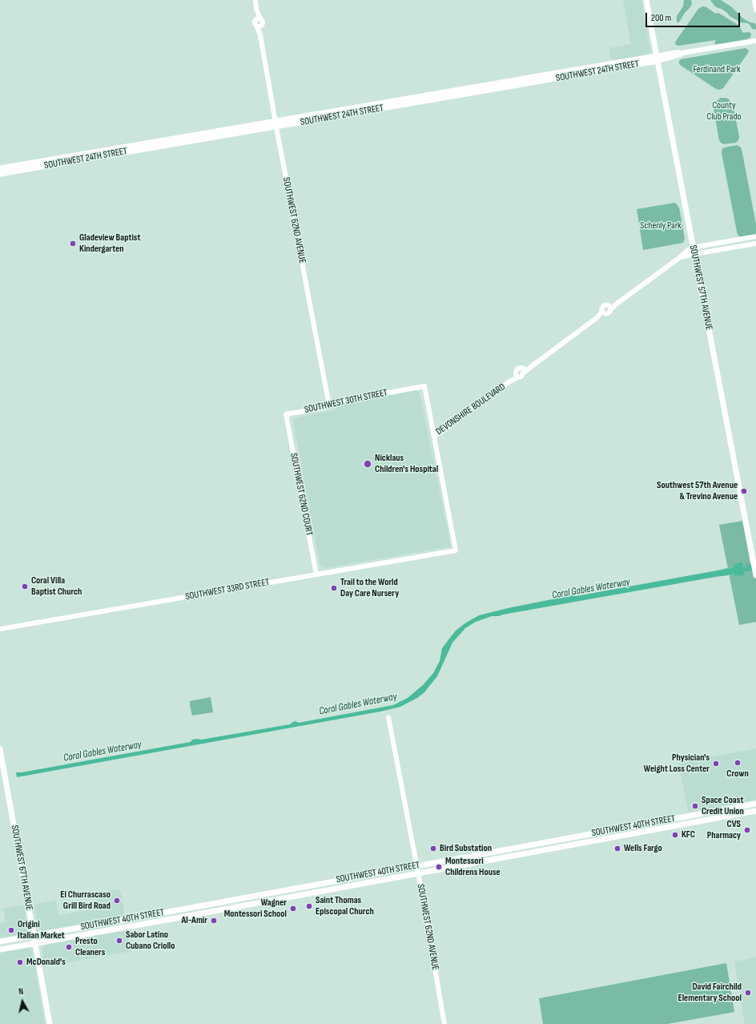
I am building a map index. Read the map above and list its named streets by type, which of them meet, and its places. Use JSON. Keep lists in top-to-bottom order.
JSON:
{
  "streets": {
    "main road": [
      "SOUTHWEST 24TH STREET",
      "SOUTHWEST 57TH AVENUE",
      "SOUTHWEST 40TH STREET",
      "SOUTHWEST 67TH AVENUE"
    ],
    "street": [
      "SOUTHWEST 62ND AVENUE",
      "SOUTHWEST 30TH STREET",
      "DEVONSHIRE BOULEVARD",
      "SOUTHWEST 62ND COURT",
      "SOUTHWEST 33RD STREET"
    ]
  },
  "crossings": [
    ["SOUTHWEST 24TH STREET", "SOUTHWEST 62ND AVENUE"],
    ["SOUTHWEST 24TH STREET", "SOUTHWEST 57TH AVENUE"],
    ["SOUTHWEST 62ND AVENUE", "SOUTHWEST 30TH STREET"],
    ["SOUTHWEST 62ND AVENUE", "SOUTHWEST 40TH STREET"],
    ["SOUTHWEST 30TH STREET", "DEVONSHIRE BOULEVARD"],
    ["SOUTHWEST 30TH STREET", "SOUTHWEST 62ND COURT"],
    ["SOUTHWEST 30TH STREET", "SOUTHWEST 33RD STREET"],
    ["DEVONSHIRE BOULEVARD", "SOUTHWEST 33RD STREET"],
    ["SOUTHWEST 62ND COURT", "SOUTHWEST 33RD STREET"],
    ["SOUTHWEST 40TH STREET", "SOUTHWEST 67TH AVENUE"]
  ],
  "water": ["Coral Gables Waterway"],
  "parks": ["Ferdinand Park", "County Club Prado", "Schenly Park"],
  "places": [
    "Gladeview Baptist Kindergarten",
    "Nicklaus Children's Hospital",
    "Southwest 57th Avenue & Trevino Avenue",
    "Coral Villa Baptist Church",
    "Trail to the World Day Care Nursery",
    "Crown",
    "Physician's Weight Loss Center",
    "Space Coast Credit Union",
    "CVS Pharmacy",
    "KFC",
    "Bird Substation",
    "Wells Fargo",
    "Montessori Childrens House",
    "El Churrascaso Grill Bird Road",
    "Saint Thomas Episcopal Church",
    "Wagner Montessori School",
    "Al-Amir",
    "Origini Italian Market",
    "Sabor Latino Cubano Criollo",
    "Presto Cleaners",
    "McDonald's",
    "David Fairchild Elementary School"
  ],
  "scale_bar": "200 m",
  "north": "top"
}
